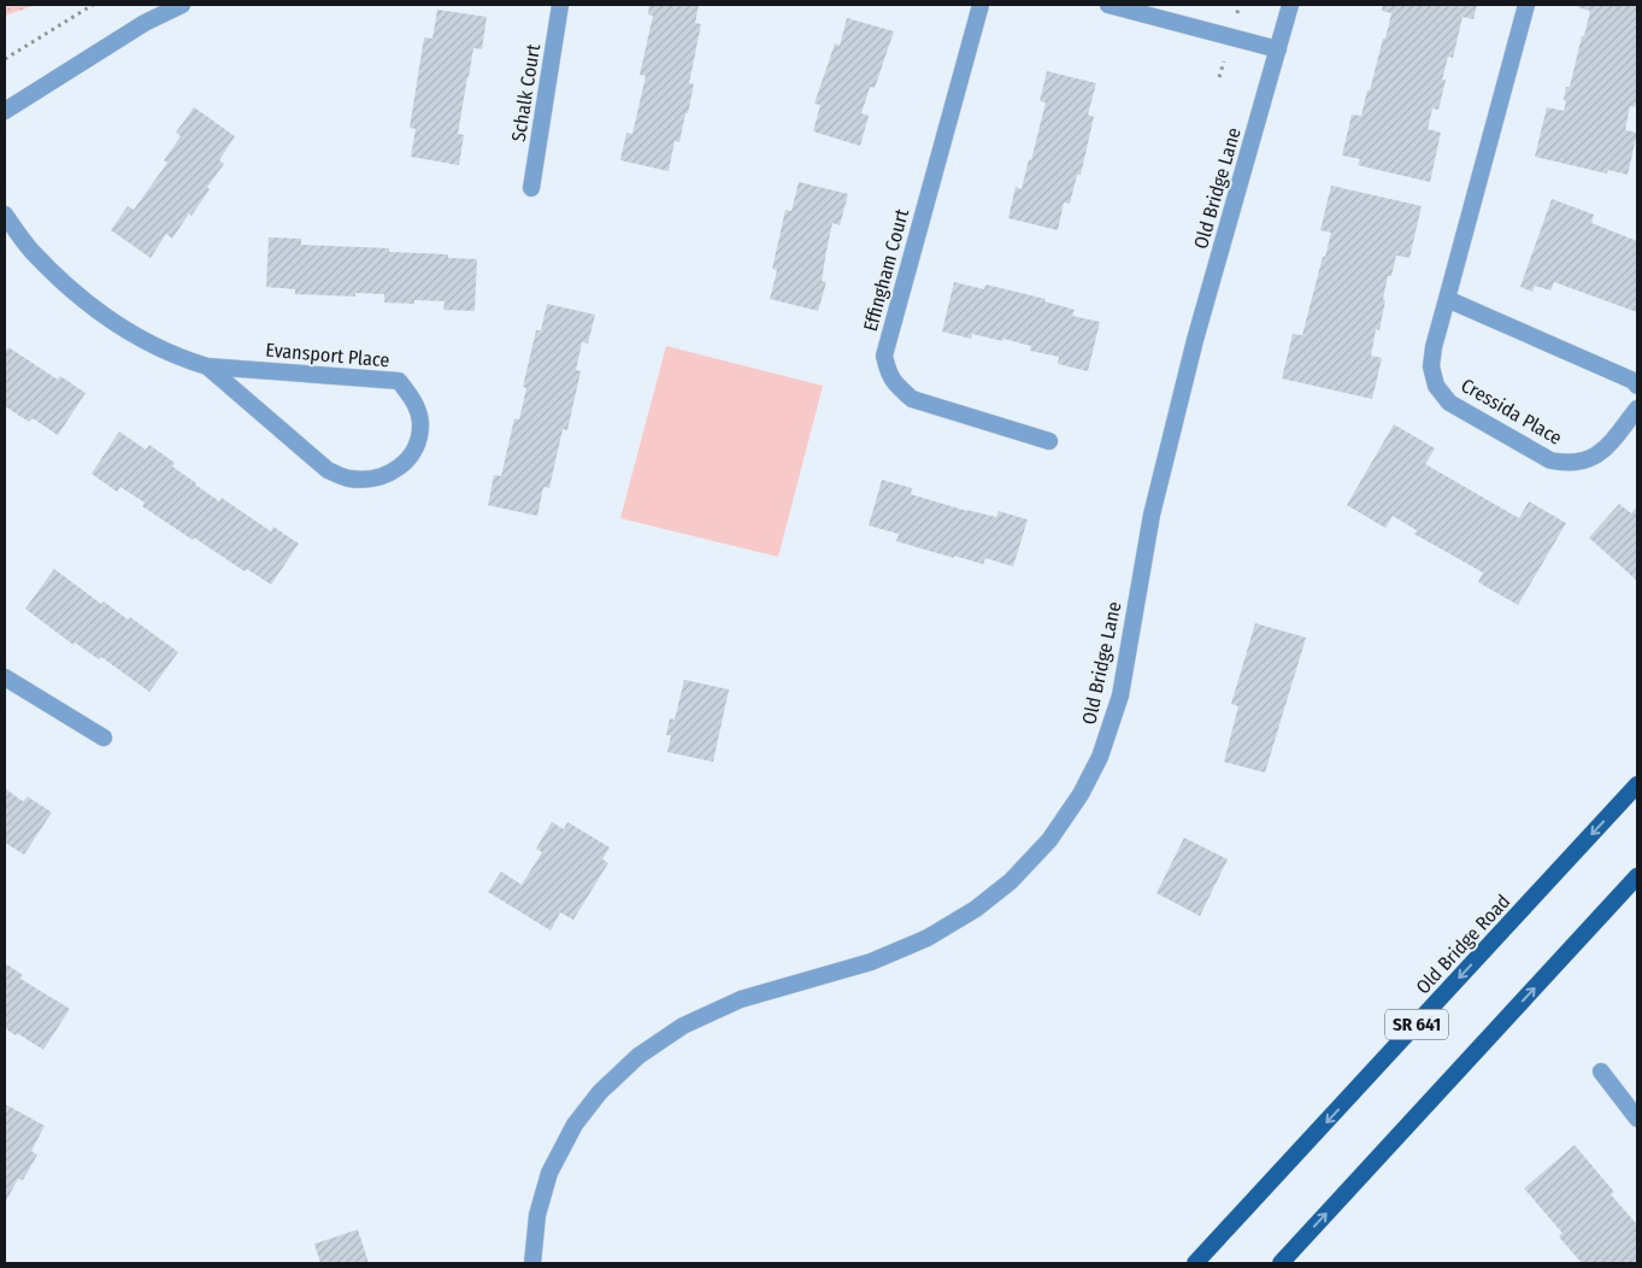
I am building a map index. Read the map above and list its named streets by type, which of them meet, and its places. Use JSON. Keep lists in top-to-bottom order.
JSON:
{
  "streets": {
    "main road": ["Old Bridge Road", "SR 641"],
    "street": [
      "Schalk Court",
      "Old Bridge Lane",
      "Effingham Court",
      "Evansport Place",
      "Cressida Place"
    ]
  }
}
